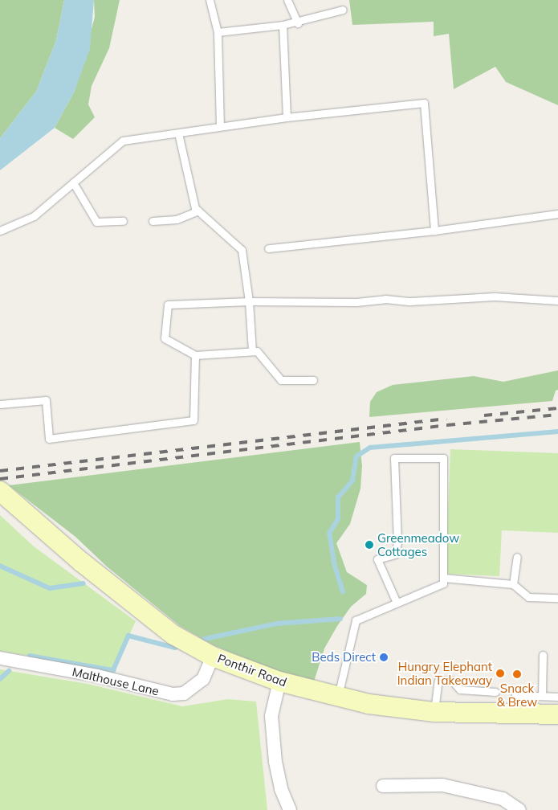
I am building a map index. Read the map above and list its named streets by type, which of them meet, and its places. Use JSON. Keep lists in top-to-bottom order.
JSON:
{
  "streets": {
    "main road": ["Ponthir Road"],
    "street": ["Malthouse Lane"]
  },
  "crossings": [
    ["Ponthir Road", "Malthouse Lane"]
  ],
  "places": [
    "Greenmeadow Cottages",
    "Beds Direct",
    "Hungry Elephant Indian Takeaway",
    "Snack & Brew"
  ]
}
